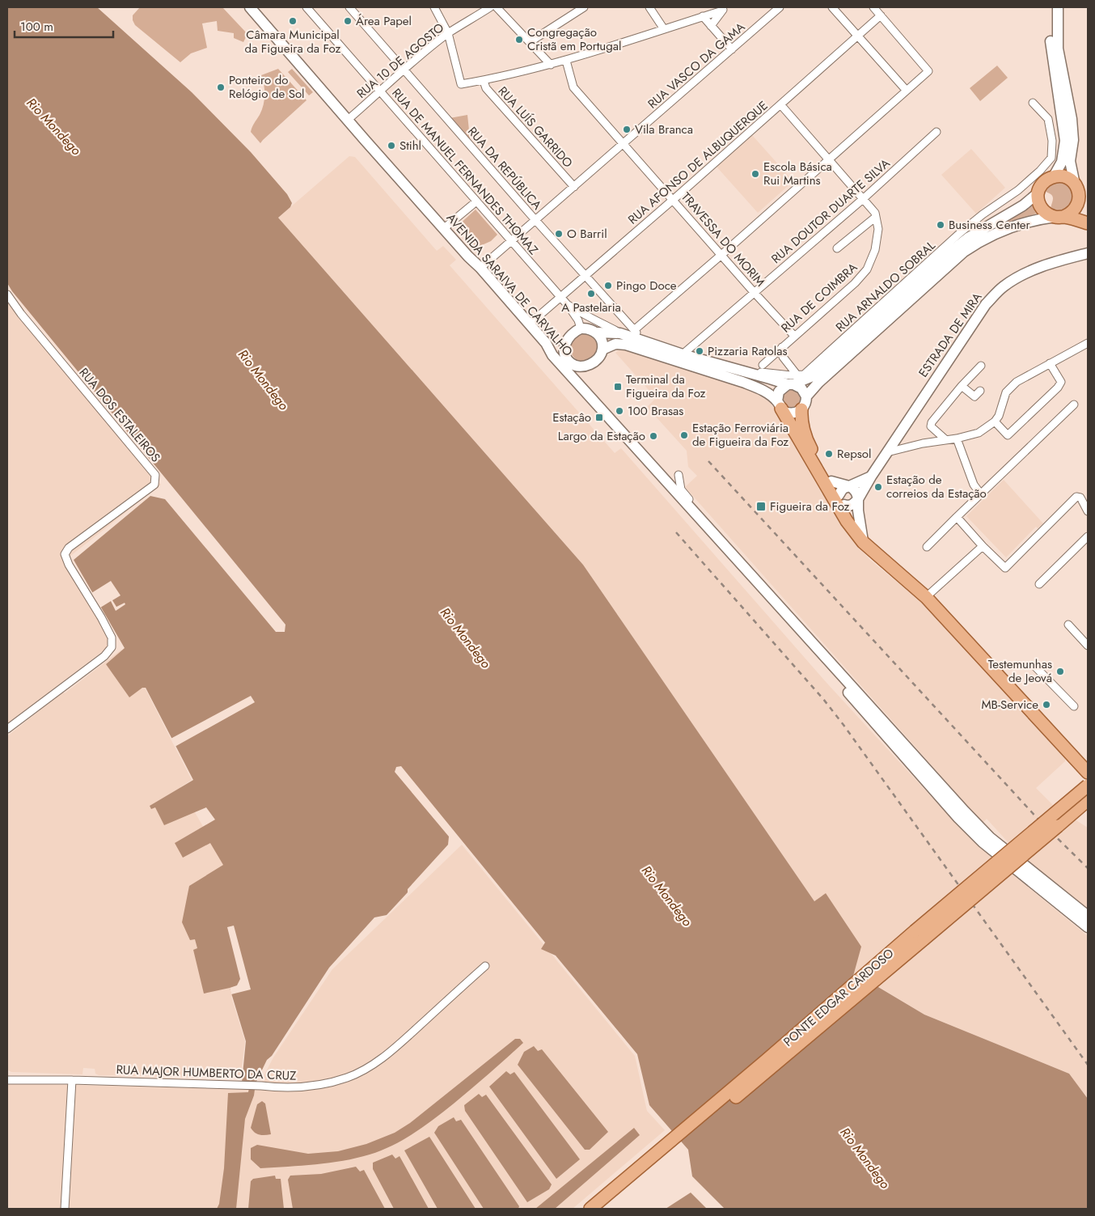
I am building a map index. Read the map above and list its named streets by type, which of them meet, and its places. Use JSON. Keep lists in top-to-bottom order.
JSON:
{
  "streets": {
    "main road": ["AVENIDA SARAIVA DE CARVALHO", "ESTRADA DE MIRA", "PONTE EDGAR CARDOSO"],
    "street": [
      "RUA 10 DE AGOSTO",
      "RUA VASCO DA GAMA",
      "RUA LUÍS GARRIDO",
      "RUA AFONSO DE ALBUQUERQUE",
      "RUA DA REPÚBLICA",
      "RUA DE MANUEL FERNANDES THOMAZ",
      "RUA DOUTOR DUARTE SILVA",
      "TRAVESSA DO MORIM",
      "RUA ARNALDO SOBRAL",
      "RUA DE COIMBRA",
      "RUA DOS ESTALEIROS",
      "RUA MAJOR HUMBERTO DA CRUZ"
    ]
  },
  "crossings": [
    ["RUA 10 DE AGOSTO", "RUA DA REPÚBLICA"],
    ["RUA 10 DE AGOSTO", "RUA DE MANUEL FERNANDES THOMAZ"],
    ["RUA 10 DE AGOSTO", "AVENIDA SARAIVA DE CARVALHO"],
    ["RUA VASCO DA GAMA", "RUA LUÍS GARRIDO"],
    ["RUA VASCO DA GAMA", "RUA DA REPÚBLICA"],
    ["RUA VASCO DA GAMA", "RUA DE MANUEL FERNANDES THOMAZ"],
    ["RUA VASCO DA GAMA", "TRAVESSA DO MORIM"],
    ["RUA VASCO DA GAMA", "AVENIDA SARAIVA DE CARVALHO"],
    ["RUA AFONSO DE ALBUQUERQUE", "RUA DA REPÚBLICA"],
    ["RUA AFONSO DE ALBUQUERQUE", "RUA DE MANUEL FERNANDES THOMAZ"],
    ["RUA AFONSO DE ALBUQUERQUE", "TRAVESSA DO MORIM"],
    ["RUA AFONSO DE ALBUQUERQUE", "AVENIDA SARAIVA DE CARVALHO"],
    ["RUA DOUTOR DUARTE SILVA", "TRAVESSA DO MORIM"],
    ["TRAVESSA DO MORIM", "RUA DE COIMBRA"]
  ],
  "water": ["Rio Mondego"],
  "places": {
    "other": [
      "Câmara Municipal da Figueira da Foz",
      "Área Papel",
      "Congregação Cristã em Portugal",
      "Ponteiro do Relógio de Sol",
      "Vila Branca",
      "Stihl",
      "Escola Básica Rui Martins",
      "Business Center",
      "O Barril",
      "Pingo Doce",
      "A Pastelaria",
      "Pizzaria Ratolas",
      "100 Brasas",
      "Estação Ferroviária de Figueira da Foz",
      "Largo da Estação",
      "Repsol",
      "Estação de correios da Estação",
      "Testemunhas de Jeová",
      "MB-Service"
    ],
    "transit": ["Terminal da Figueira da Foz", "Estaçâo", "Figueira da Foz"]
  },
  "scale_bar": "100 m"
}
